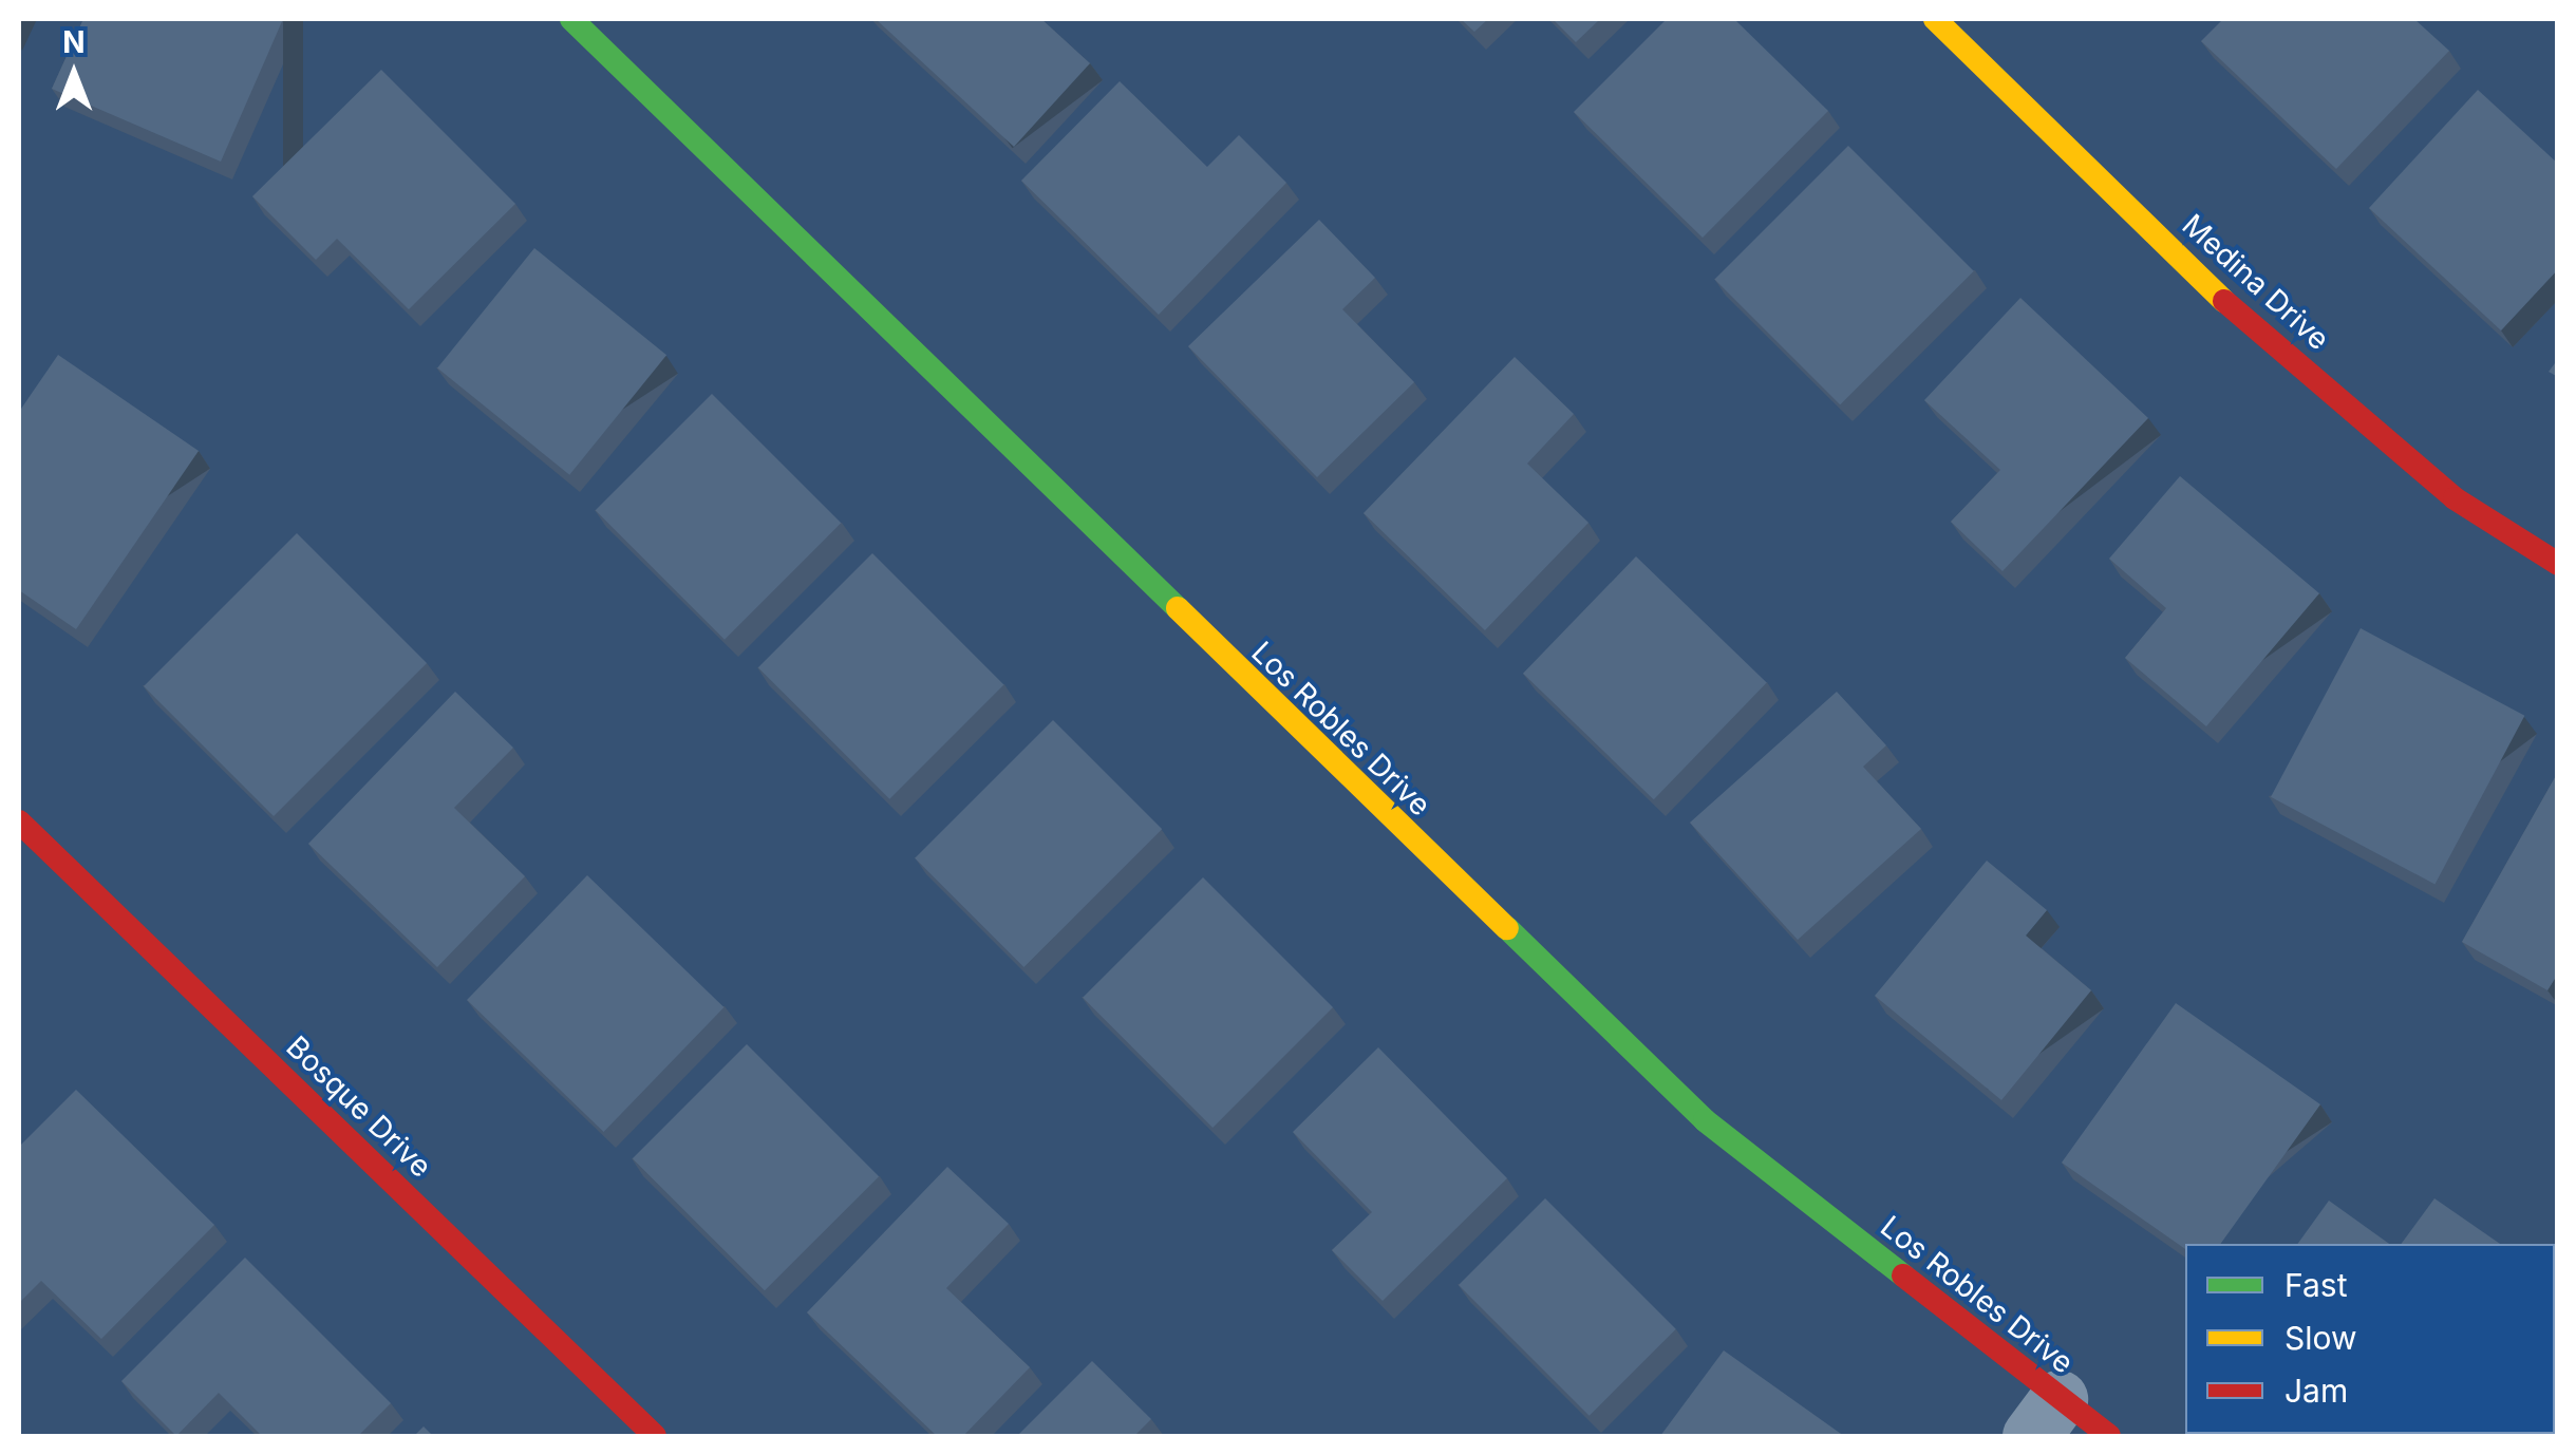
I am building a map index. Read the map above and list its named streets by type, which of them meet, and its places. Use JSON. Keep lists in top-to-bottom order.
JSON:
{
  "streets": {
    "street": ["Medina Drive", "Los Robles Drive", "Bosque Drive"]
  },
  "legend": ["Fast", "Slow", "Jam"],
  "north": "top"
}
